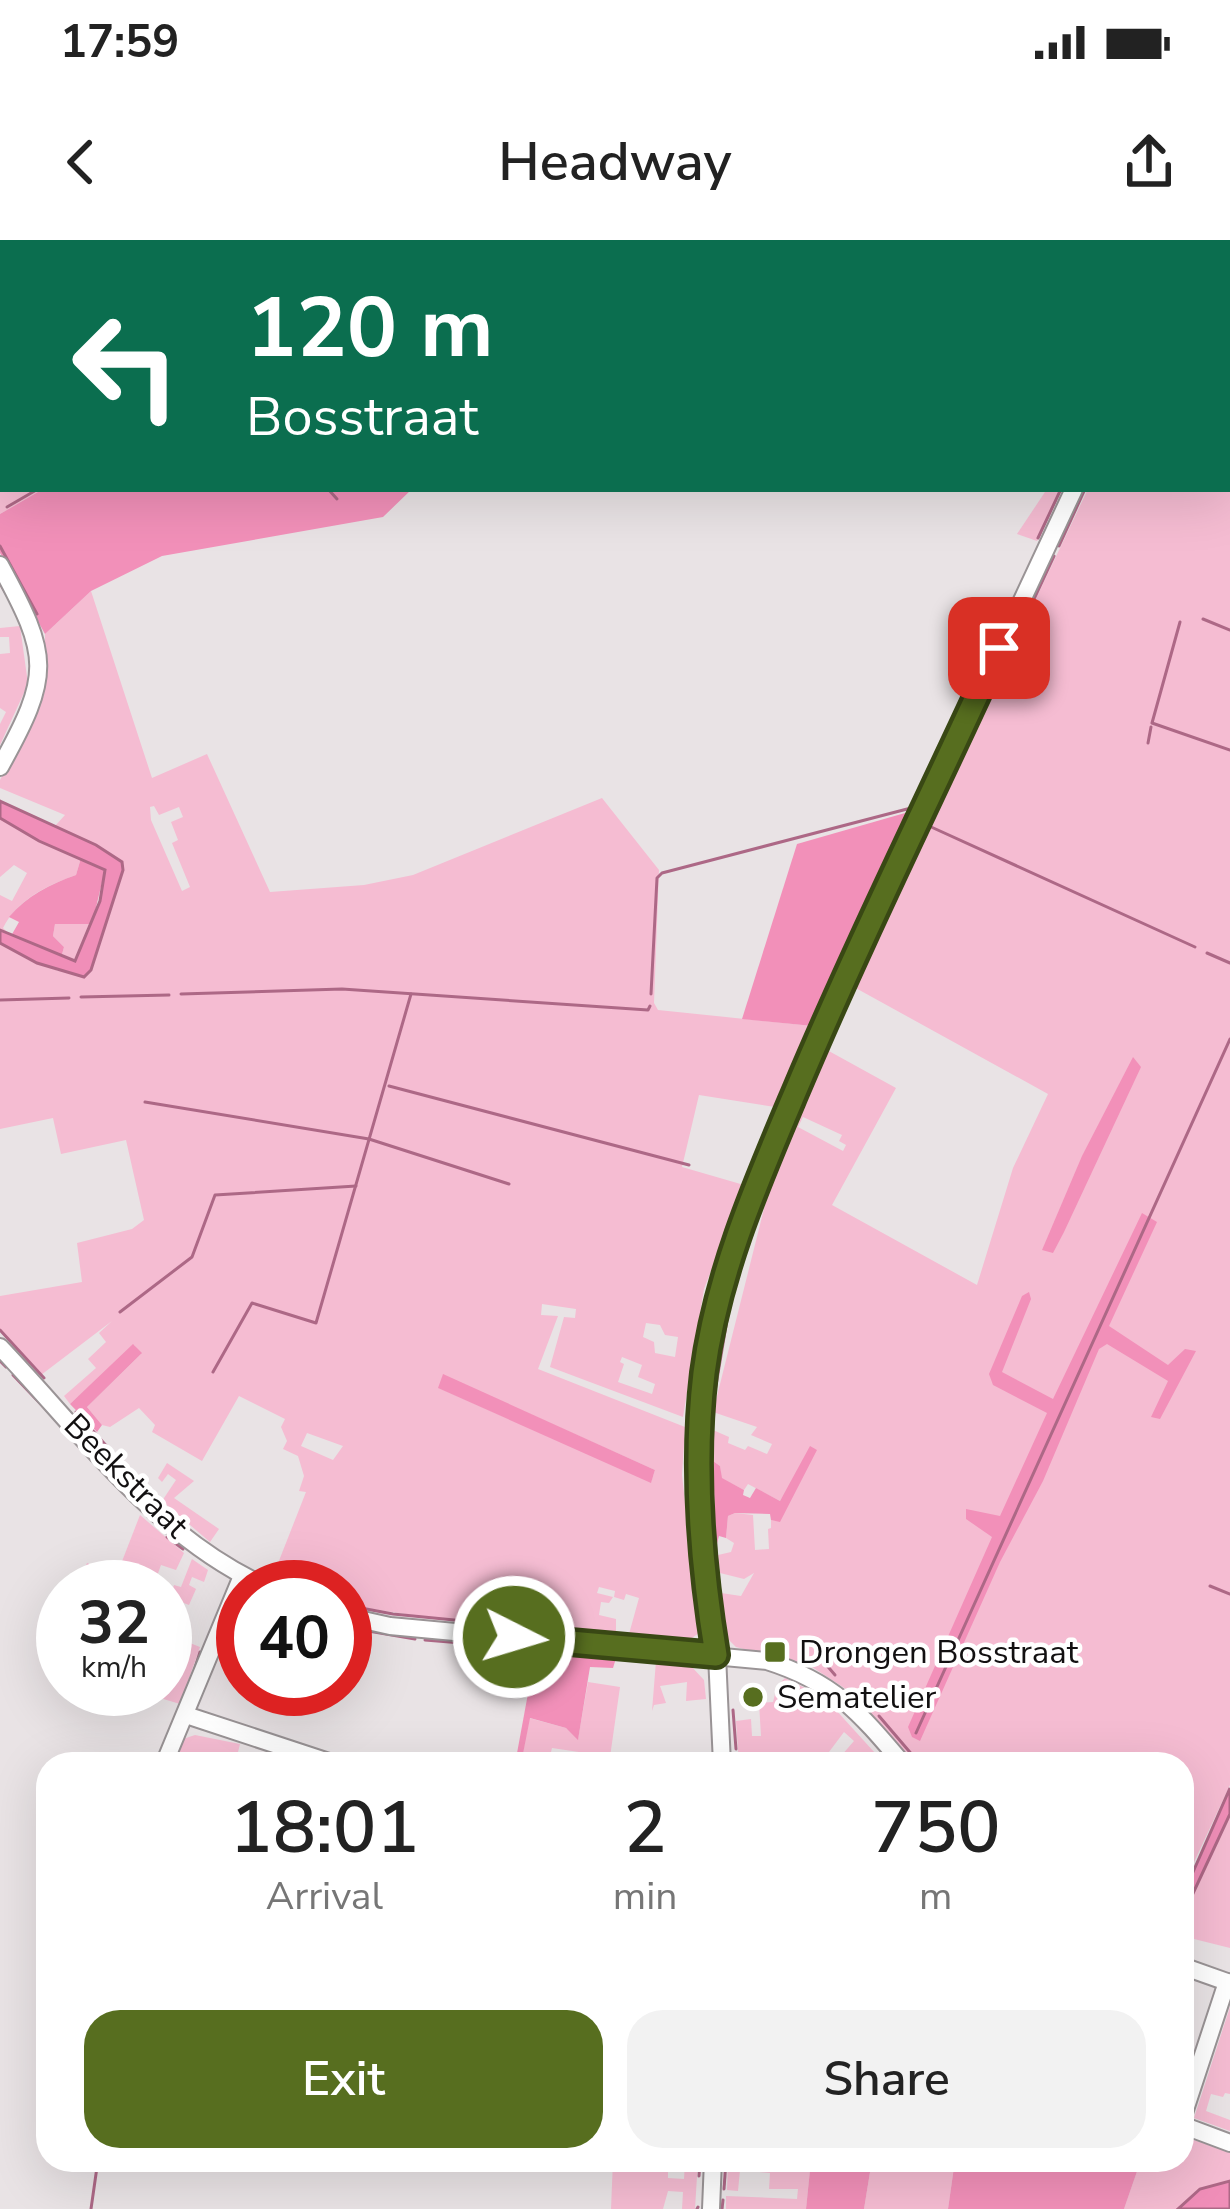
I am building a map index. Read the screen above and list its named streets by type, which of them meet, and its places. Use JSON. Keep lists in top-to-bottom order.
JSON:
{
  "streets": {
    "street": ["Beekstraat"]
  },
  "places": {
    "transit": ["Drongen Bosstraat"],
    "other": ["Sematelier"]
  },
  "page": {
    "status": "17:59",
    "header": "Headway",
    "turn": ["120 m", "Bosstraat"],
    "speed": "32 km/h",
    "limit": "40",
    "eta": [
      "18:01",
      "Arrival",
      "2",
      "min",
      "750",
      "m"
    ],
    "buttons": ["Exit", "Share"]
  }
}
